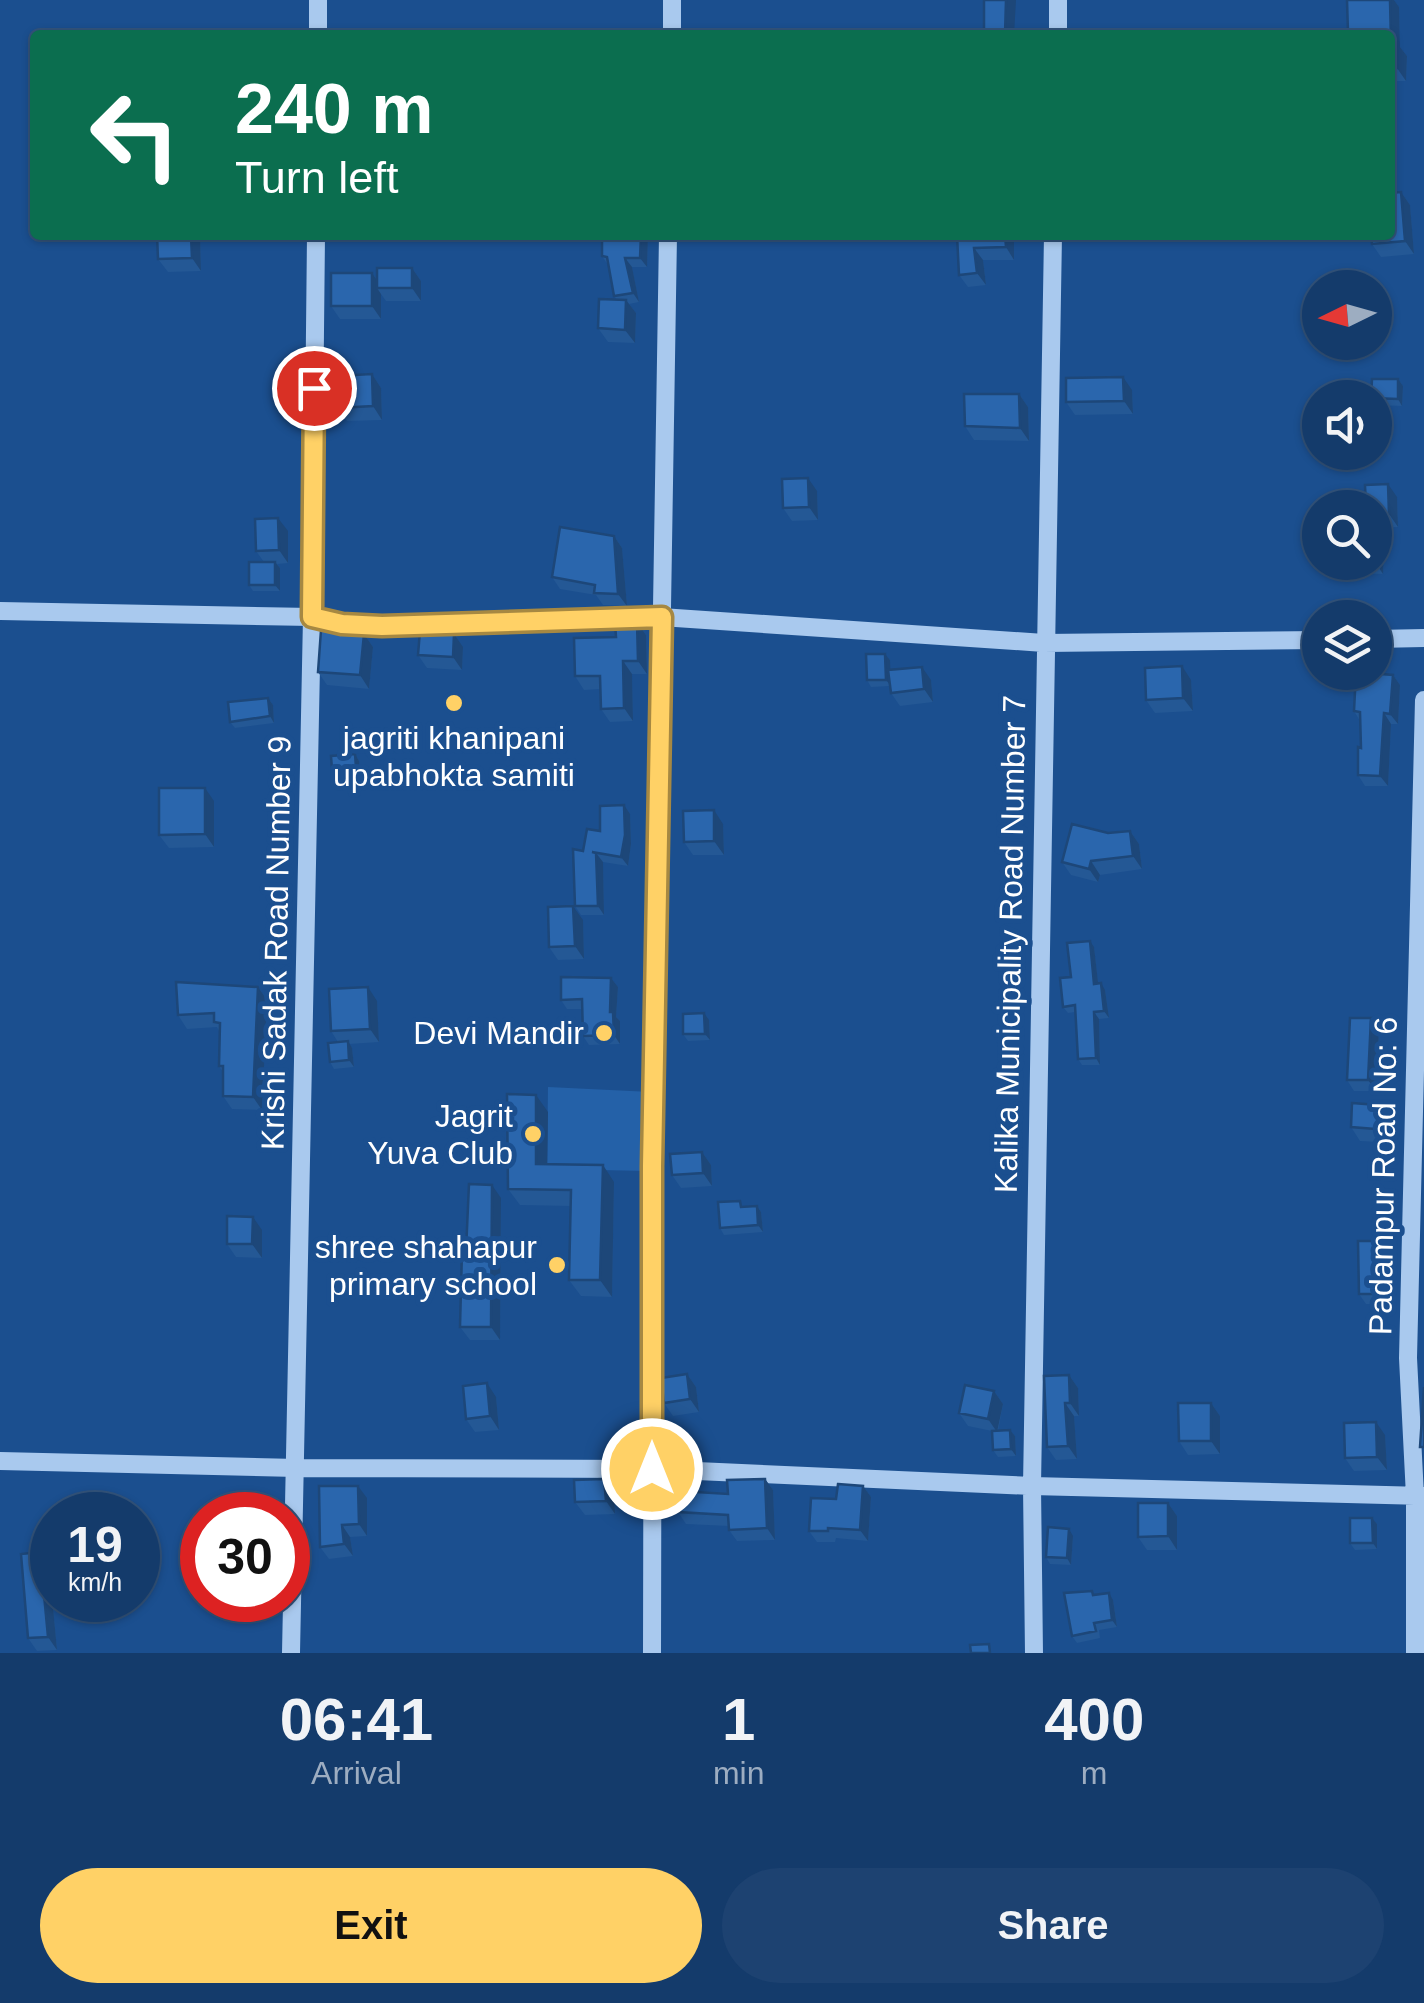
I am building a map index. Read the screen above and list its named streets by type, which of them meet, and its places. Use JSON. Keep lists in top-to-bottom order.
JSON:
{
  "streets": {
    "street": ["Krishi Sadak Road Number 9", "Kalika Municipality Road Number 7", "Padampur Road No: 6"]
  },
  "places": [
    "jagriti khanipani upabhokta samiti",
    "Devi Mandir",
    "Jagrit Yuva Club",
    "shree shahapur primary school"
  ],
  "north": "left",
  "page": {
    "turn": ["240 m", "Turn left"],
    "speed": "19 km/h",
    "limit": "30",
    "eta": [
      "06:41",
      "Arrival",
      "1",
      "min",
      "400",
      "m"
    ],
    "buttons": ["Exit", "Share"]
  }
}
